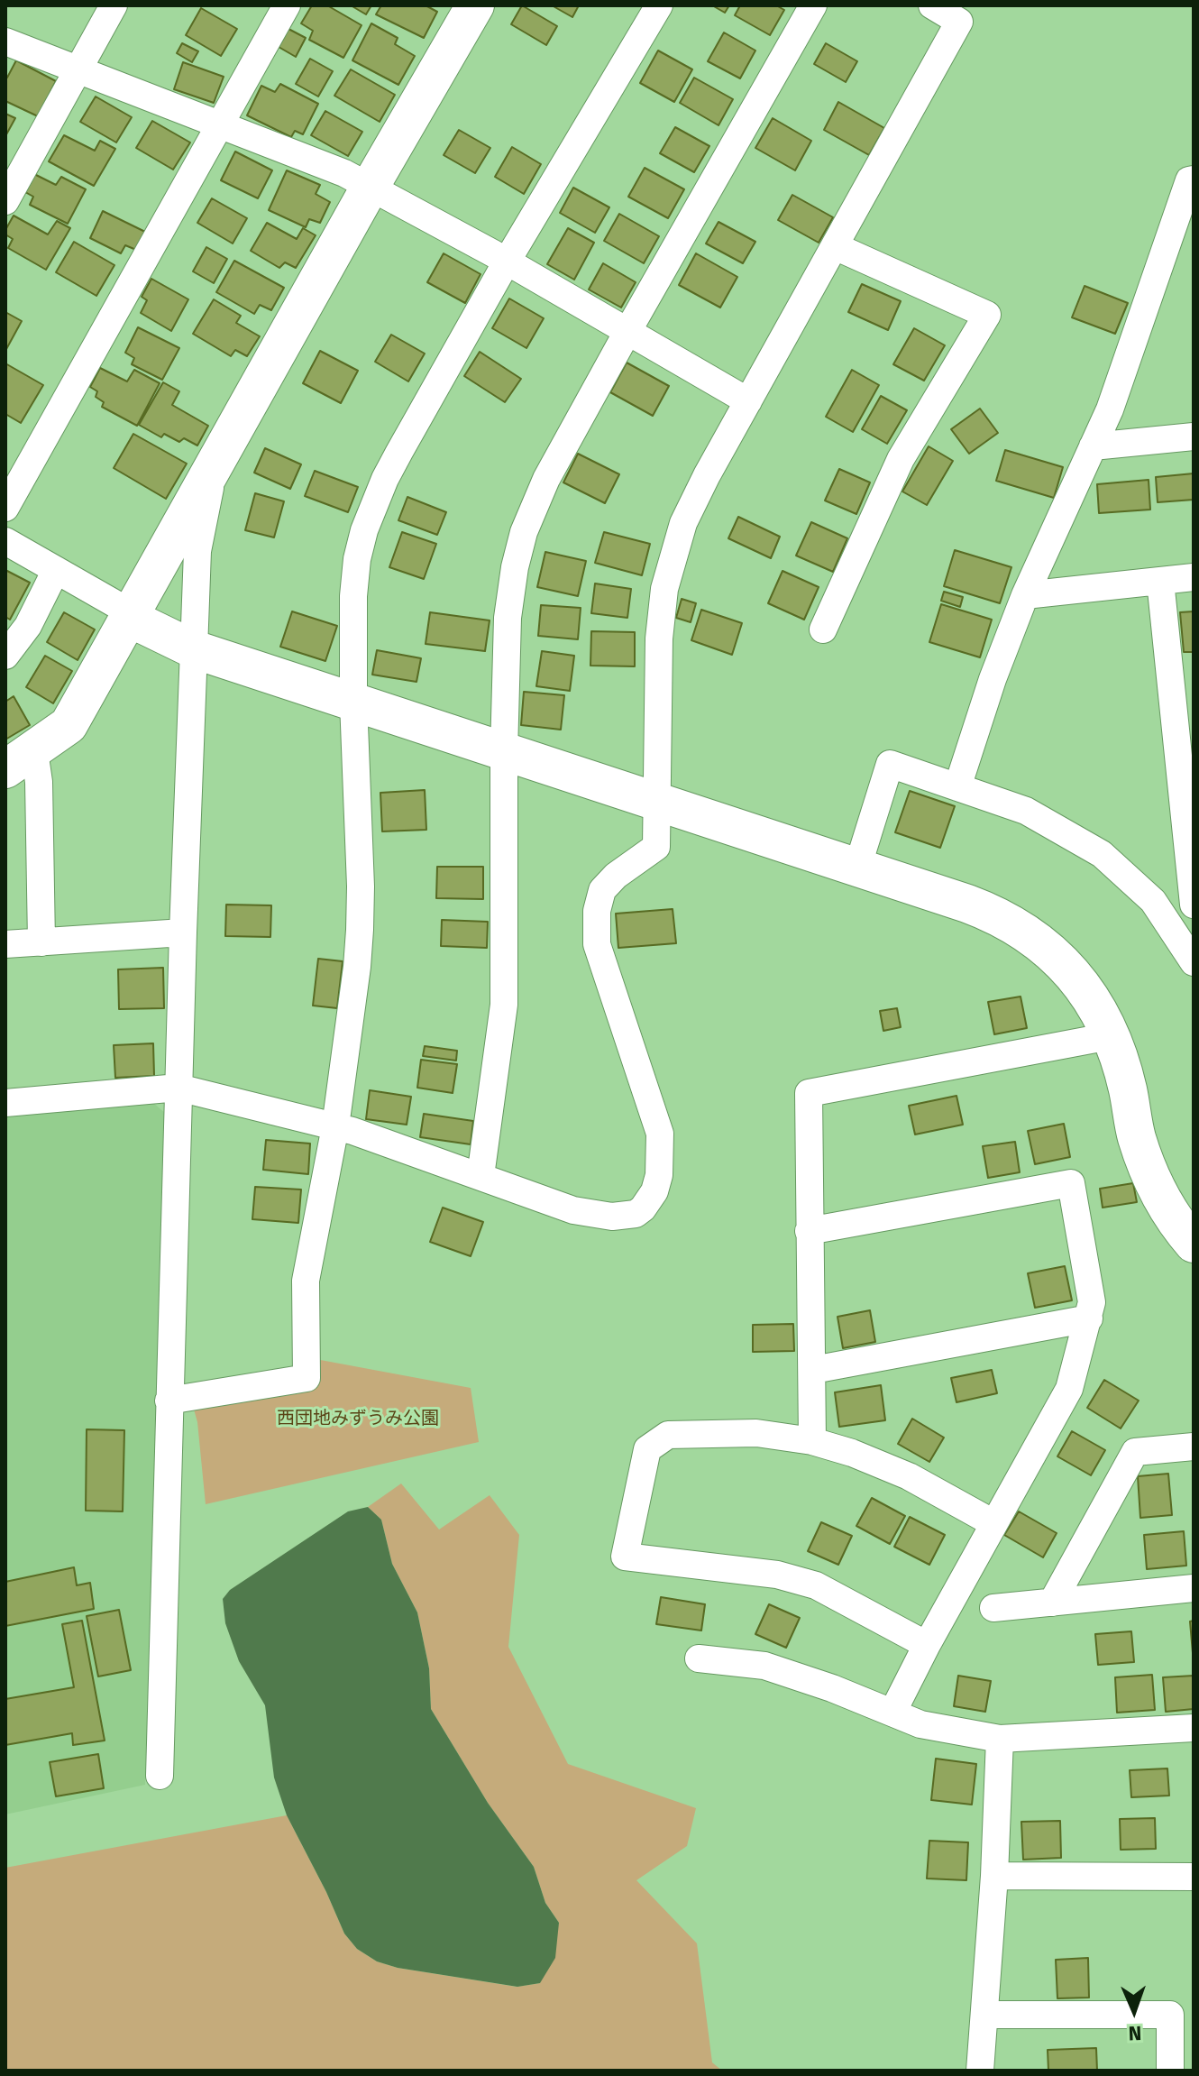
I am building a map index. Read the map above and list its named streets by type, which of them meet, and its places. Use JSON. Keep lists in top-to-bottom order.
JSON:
{
  "parks": ["西団地みずうみ公園"],
  "north": "bottom"
}
